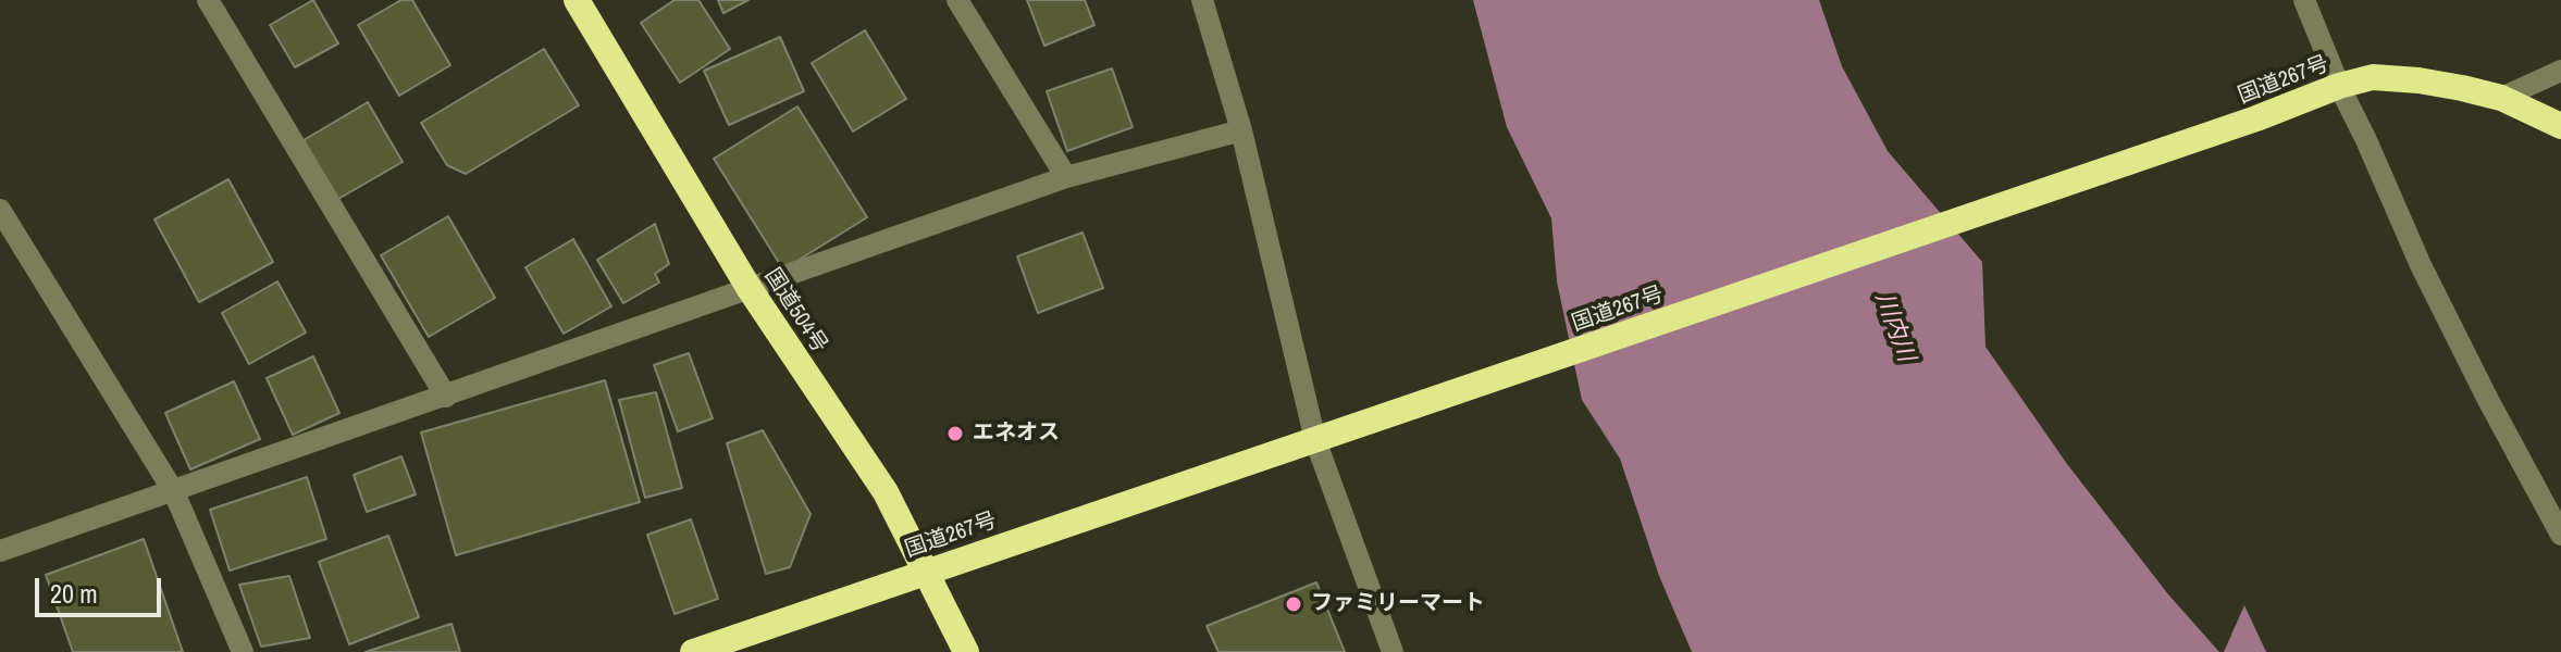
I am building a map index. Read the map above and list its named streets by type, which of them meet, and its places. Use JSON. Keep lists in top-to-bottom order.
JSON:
{
  "streets": {
    "highway": ["国道267号", "国道504号"]
  },
  "crossings": [
    ["国道267号", "国道504号"]
  ],
  "water": ["川内川"],
  "places": ["エネオス", "ファミリーマート"],
  "scale_bar": "20 m"
}
